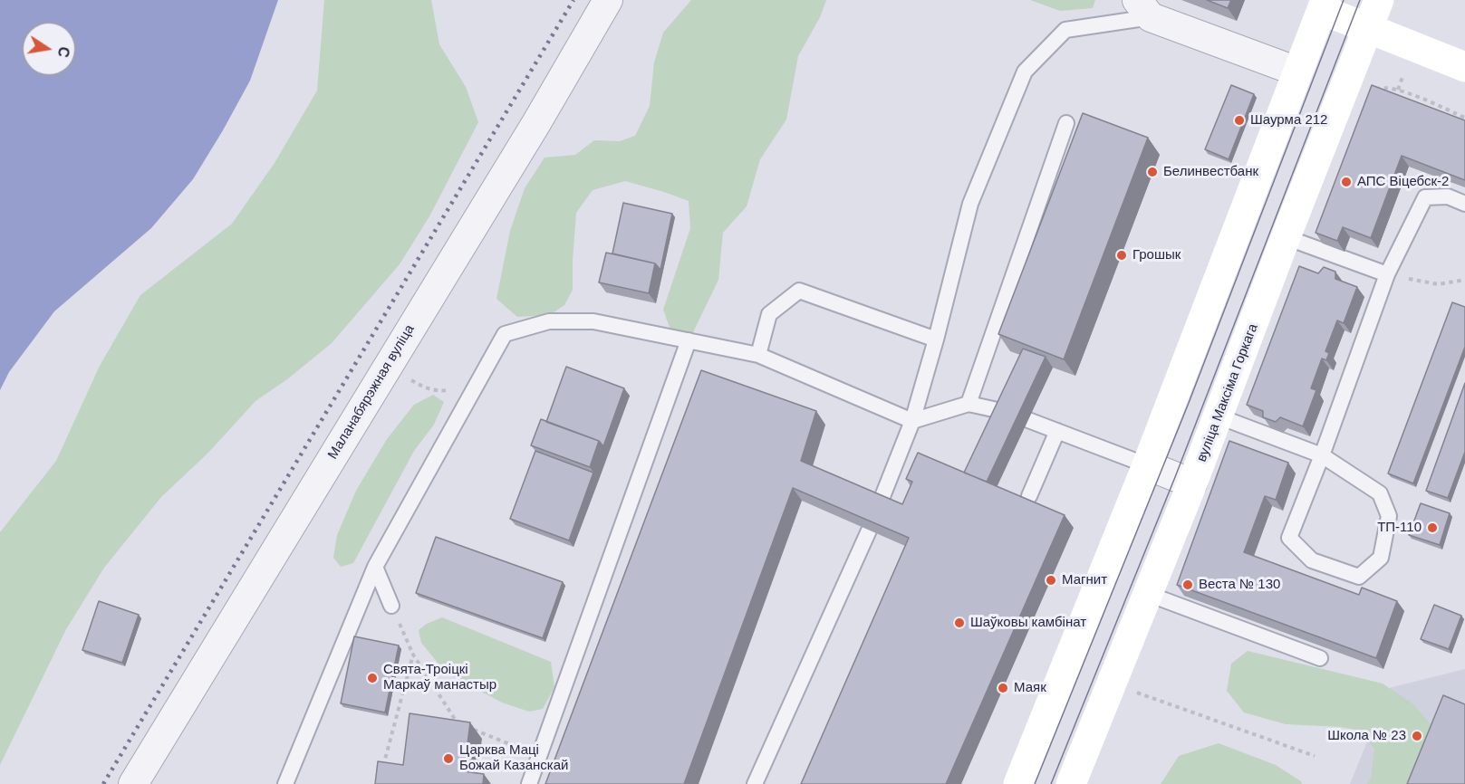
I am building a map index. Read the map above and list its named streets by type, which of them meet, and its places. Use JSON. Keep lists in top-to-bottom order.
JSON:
{
  "streets": {
    "main road": ["вуліца Максіма Горкага"],
    "street": ["Маланабярэжная вуліца"]
  },
  "places": [
    "Шаурма 212",
    "Белинвестбанк",
    "АПС Віцебск-2",
    "Грошык",
    "ТП-110",
    "Магнит",
    "Веста № 130",
    "Шаўковы камбінат",
    "Свята-Троіцкі Маркаў манастыр",
    "Маяк",
    "Школа № 23",
    "Царква Маці Божай Казанскай"
  ],
  "north": "right"
}
